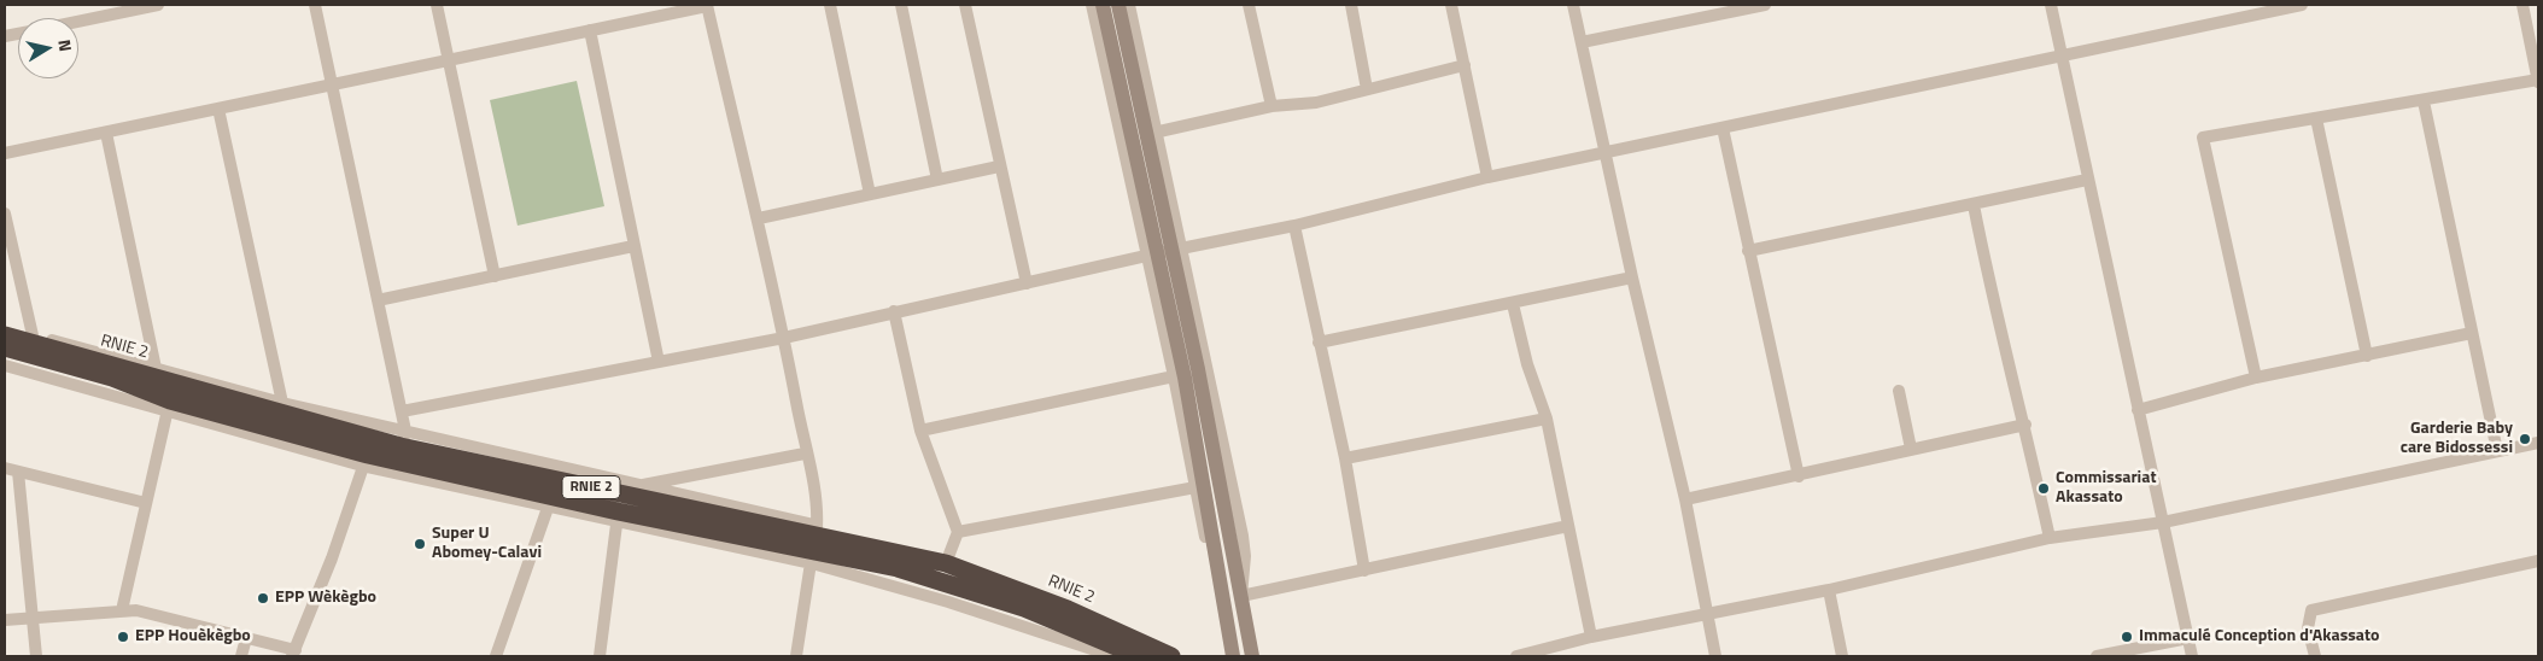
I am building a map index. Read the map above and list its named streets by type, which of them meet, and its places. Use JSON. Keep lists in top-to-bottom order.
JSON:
{
  "streets": {
    "highway": ["RNIE 2"]
  },
  "places": [
    "Garderie Baby care Bidossessi",
    "Commissariat Akassato",
    "Super U Abomey-Calavi",
    "EPP Wèkègbo",
    "EPP Houèkègbo",
    "Immaculé Conception d'Akassato"
  ],
  "north": "right"
}
